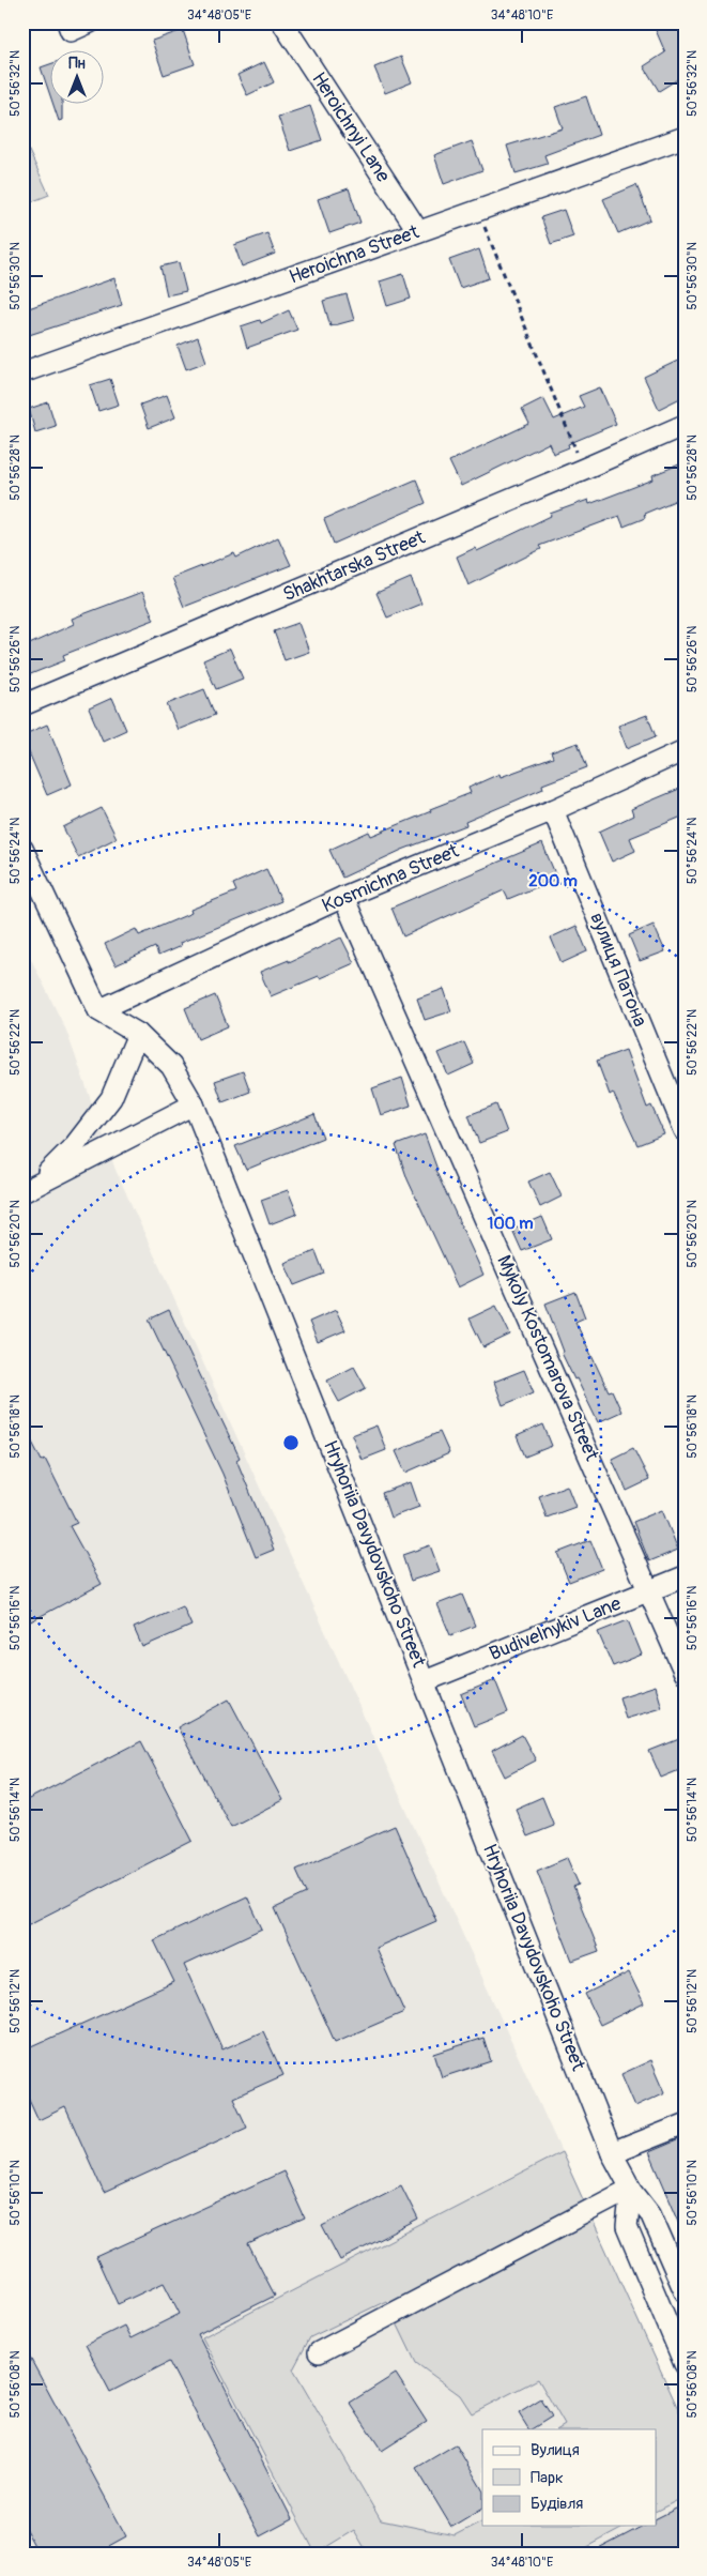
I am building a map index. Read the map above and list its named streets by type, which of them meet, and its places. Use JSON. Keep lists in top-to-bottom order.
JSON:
{
  "streets": {
    "street": [
      "Heroichnyi Lane",
      "Heroichna Street",
      "Shakhtarska Street",
      "Kosmichna Street",
      "вулиця Патона",
      "Mykoly Kostomarova Street",
      "Hryhoriia Davydovskoho Street",
      "Budivelnykiv Lane"
    ]
  },
  "crossings": [
    ["Heroichnyi Lane", "Heroichna Street"],
    ["Kosmichna Street", "вулиця Патона"],
    ["Kosmichna Street", "Mykoly Kostomarova Street"],
    ["Kosmichna Street", "Hryhoriia Davydovskoho Street"],
    ["Mykoly Kostomarova Street", "Budivelnykiv Lane"],
    ["Hryhoriia Davydovskoho Street", "Budivelnykiv Lane"]
  ],
  "legend": ["Вулиця", "Парк", "Будівля"],
  "north": "top",
  "coordinates": [
    "34°48'05\"E",
    "34°48'10\"E",
    "50°56'32\"N",
    "50°56'30\"N",
    "50°56'28\"N",
    "50°56'26\"N",
    "50°56'24\"N",
    "50°56'22\"N",
    "50°56'20\"N",
    "50°56'18\"N",
    "50°56'16\"N",
    "50°56'14\"N",
    "50°56'12\"N",
    "50°56'10\"N",
    "50°56'08\"N"
  ],
  "rings": ["200 m", "100 m"]
}
